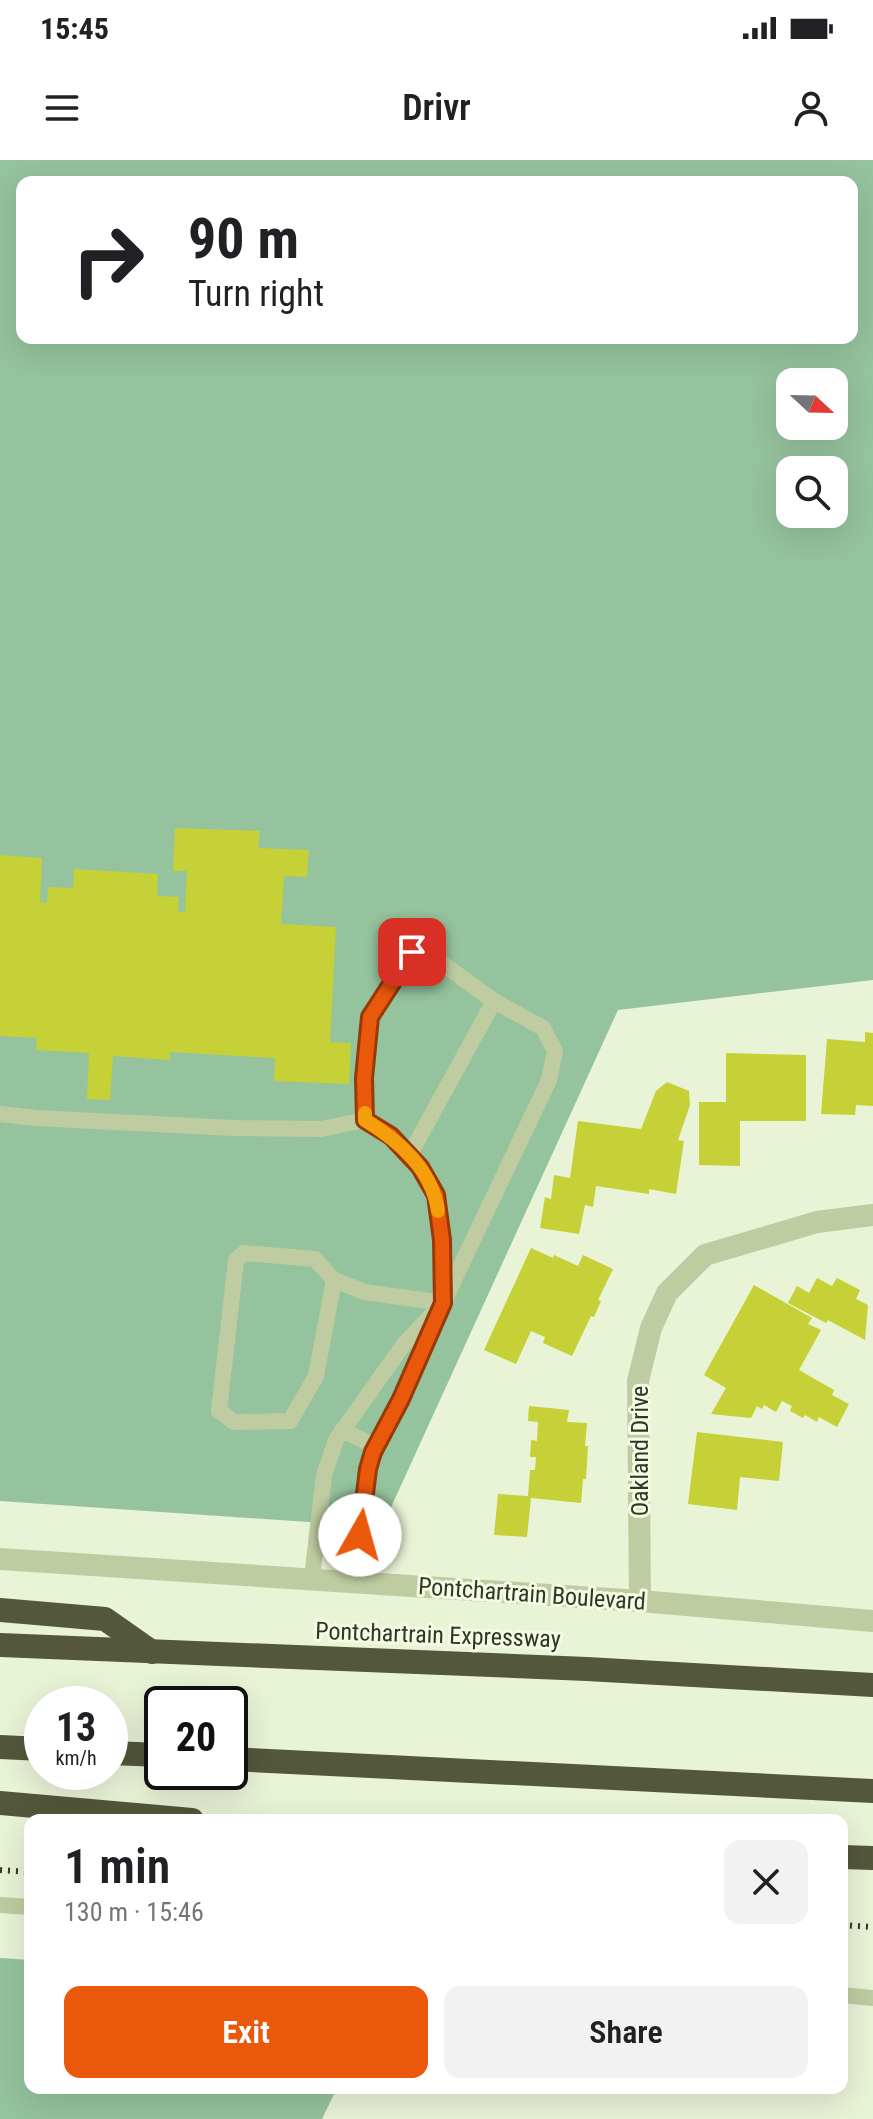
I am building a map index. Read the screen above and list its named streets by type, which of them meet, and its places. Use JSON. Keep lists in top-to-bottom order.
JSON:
{
  "streets": {
    "highway": ["Pontchartrain Expressway"],
    "street": ["Oakland Drive", "Pontchartrain Boulevard"]
  },
  "crossings": [
    ["Oakland Drive", "Pontchartrain Boulevard"]
  ],
  "north": "right",
  "page": {
    "status": "15:45",
    "header": "Drivr",
    "turn": ["90 m", "Turn right"],
    "speed": "13 km/h",
    "limit": "20",
    "heading": ["1 min", "130 m · 15:46"],
    "buttons": ["Exit", "Share"]
  }
}
